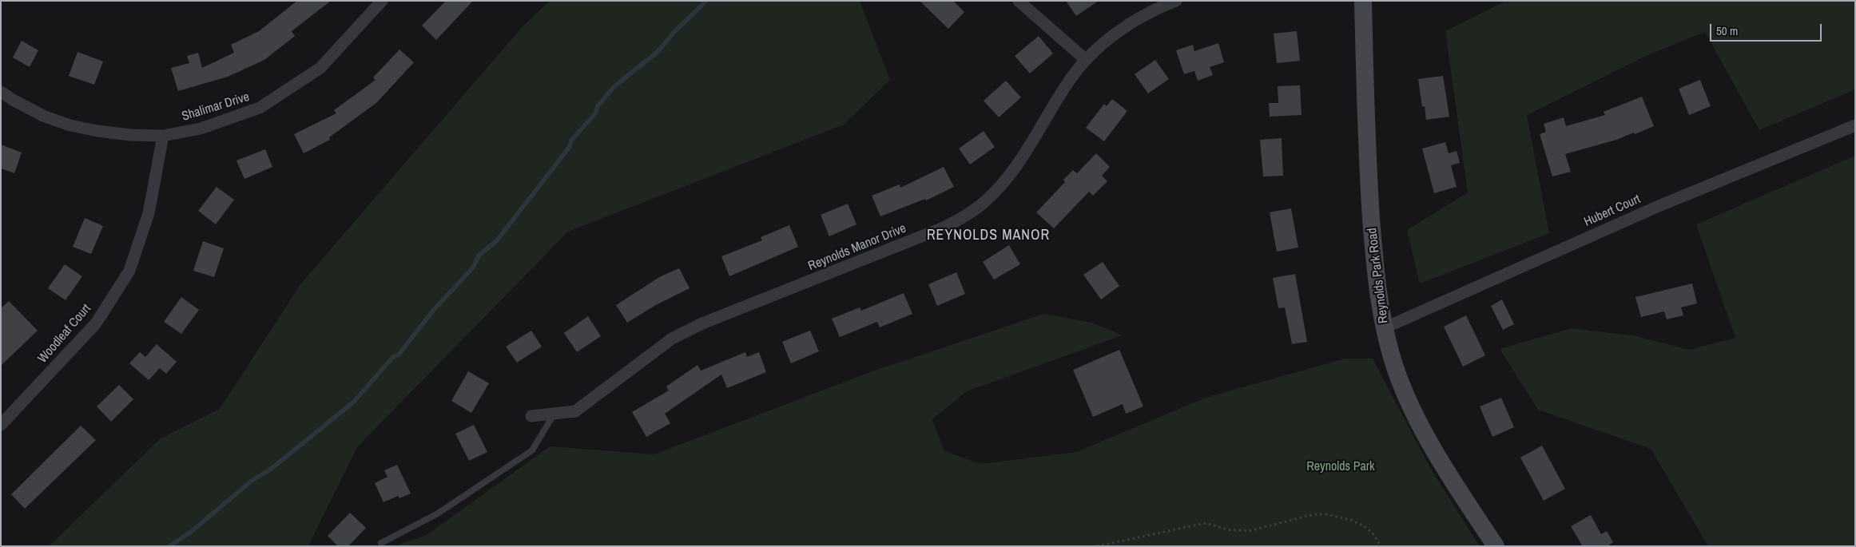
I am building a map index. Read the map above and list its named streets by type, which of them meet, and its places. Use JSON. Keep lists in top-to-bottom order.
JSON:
{
  "streets": {
    "main road": ["Reynolds Park Road"],
    "street": [
      "Shalimar Drive",
      "Hubert Court",
      "Reynolds Manor Drive",
      "Woodleaf Court"
    ]
  },
  "crossings": [
    ["Shalimar Drive", "Woodleaf Court"],
    ["Hubert Court", "Reynolds Park Road"]
  ],
  "districts": ["REYNOLDS MANOR"],
  "parks": ["Reynolds Park"],
  "scale_bar": "50 m"
}
